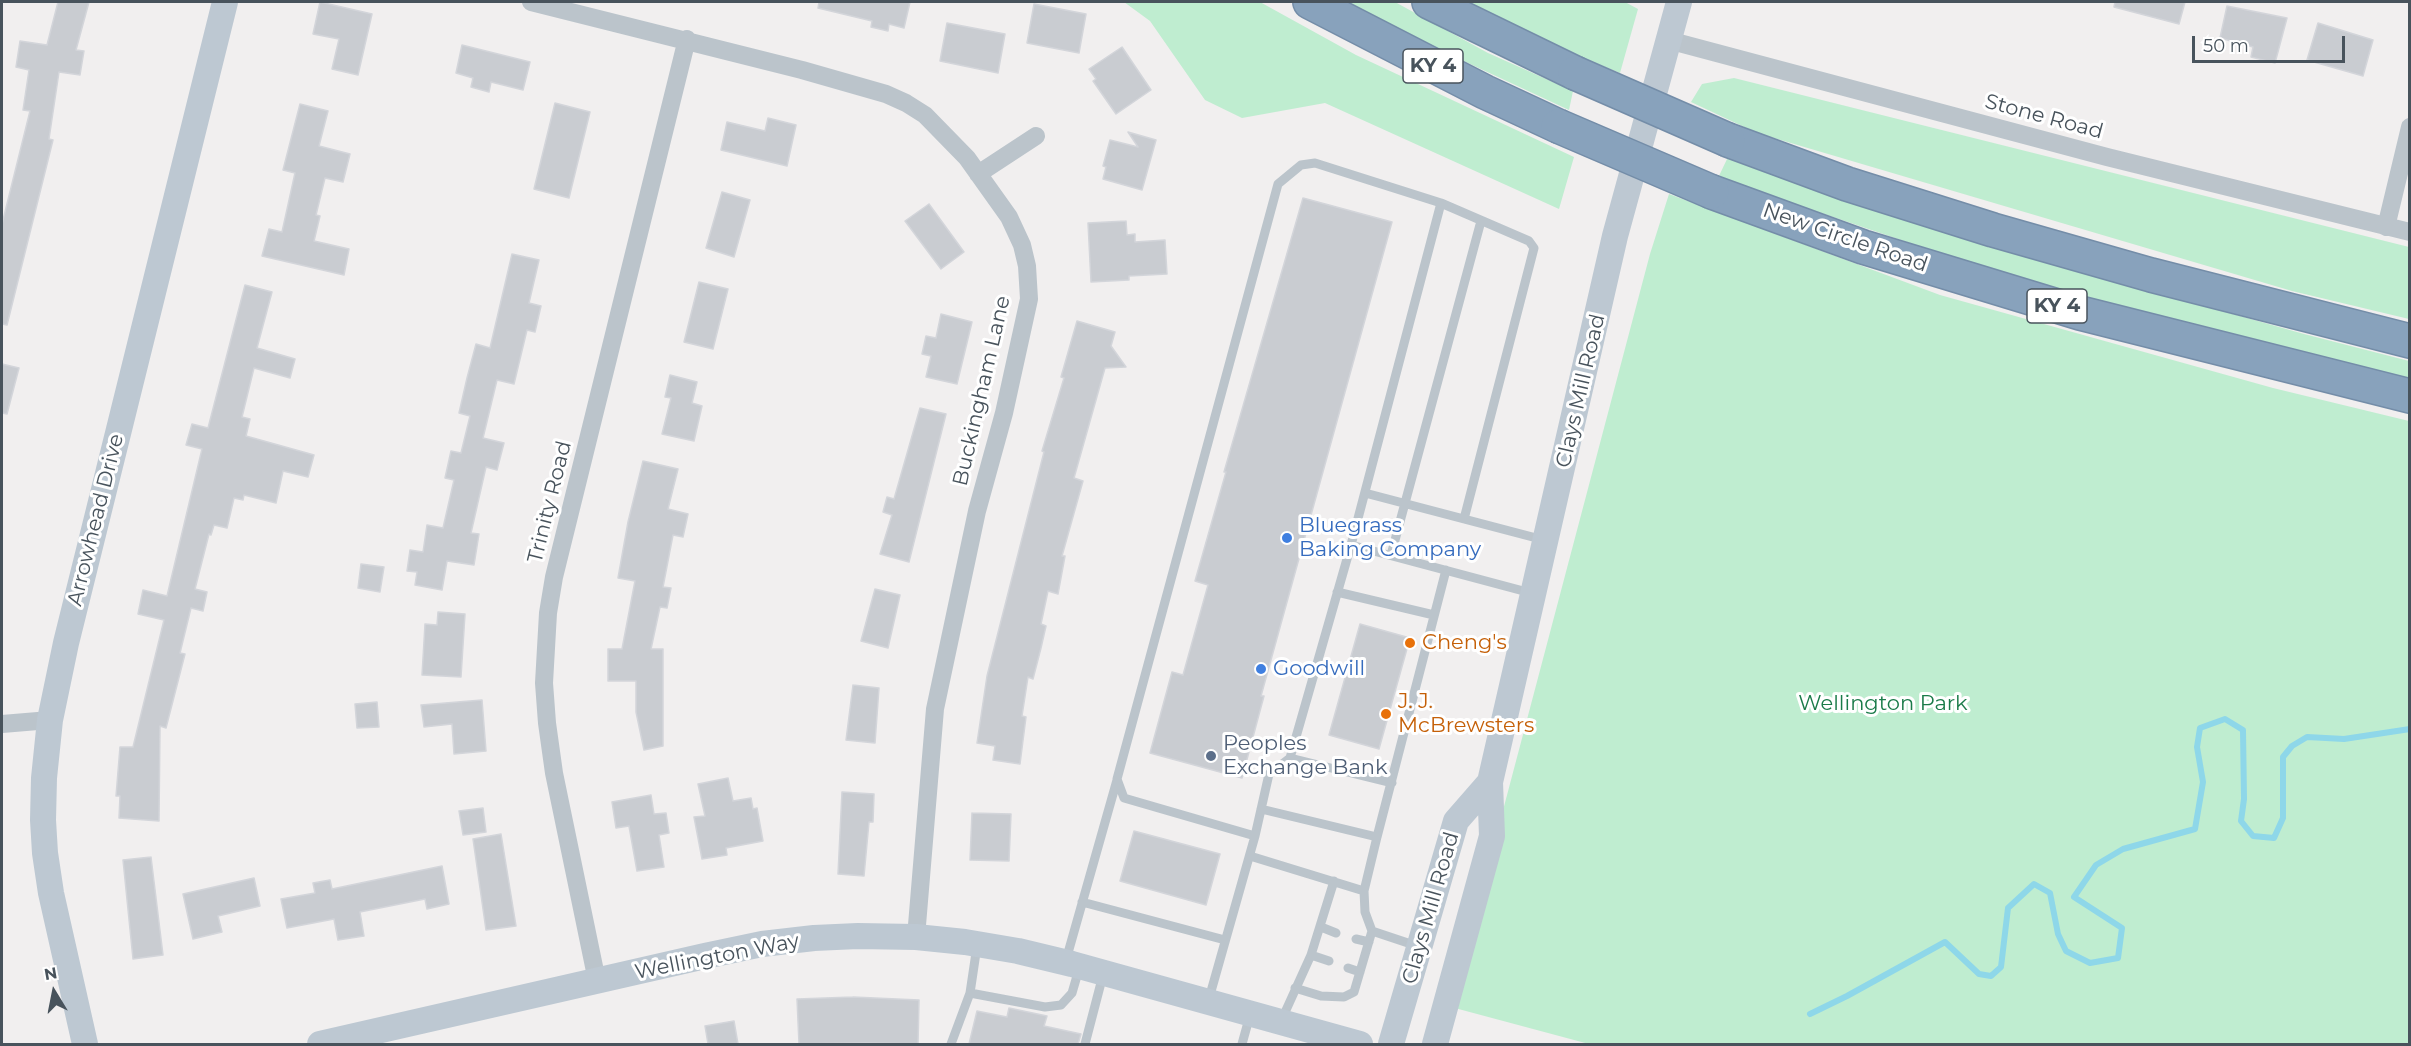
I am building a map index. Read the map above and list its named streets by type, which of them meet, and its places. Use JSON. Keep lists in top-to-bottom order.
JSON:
{
  "streets": {
    "highway": ["KY 4", "New Circle Road"],
    "street": [
      "Stone Road",
      "Buckingham Lane",
      "Clays Mill Road",
      "Trinity Road",
      "Arrowhead Drive",
      "Wellington Way"
    ]
  },
  "crossings": [
    ["Stone Road", "Clays Mill Road"],
    ["Buckingham Lane", "Trinity Road"],
    ["Buckingham Lane", "Wellington Way"],
    ["Trinity Road", "Wellington Way"]
  ],
  "parks": ["Wellington Park"],
  "places": [
    "Bluegrass Baking Company",
    "Cheng's",
    "Goodwill",
    "J. J. McBrewsters",
    "Peoples Exchange Bank"
  ],
  "scale_bar": "50 m",
  "north": "top"
}
